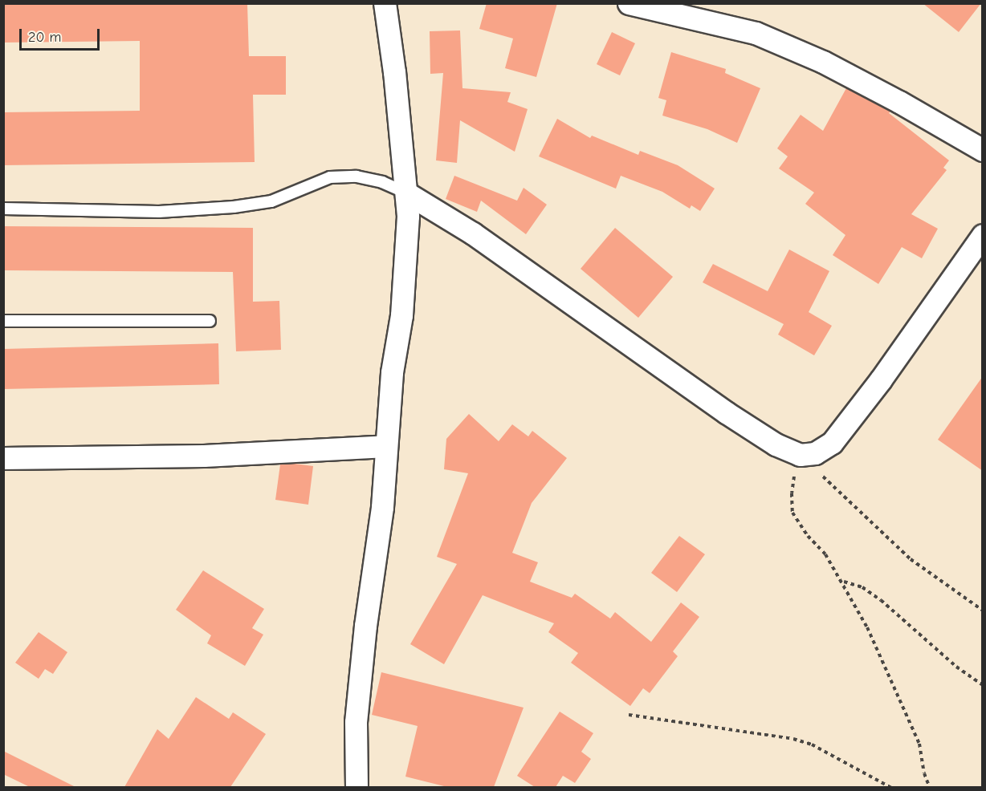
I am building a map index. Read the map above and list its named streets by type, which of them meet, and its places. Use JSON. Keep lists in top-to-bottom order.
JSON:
{
  "scale_bar": "20 m"
}
